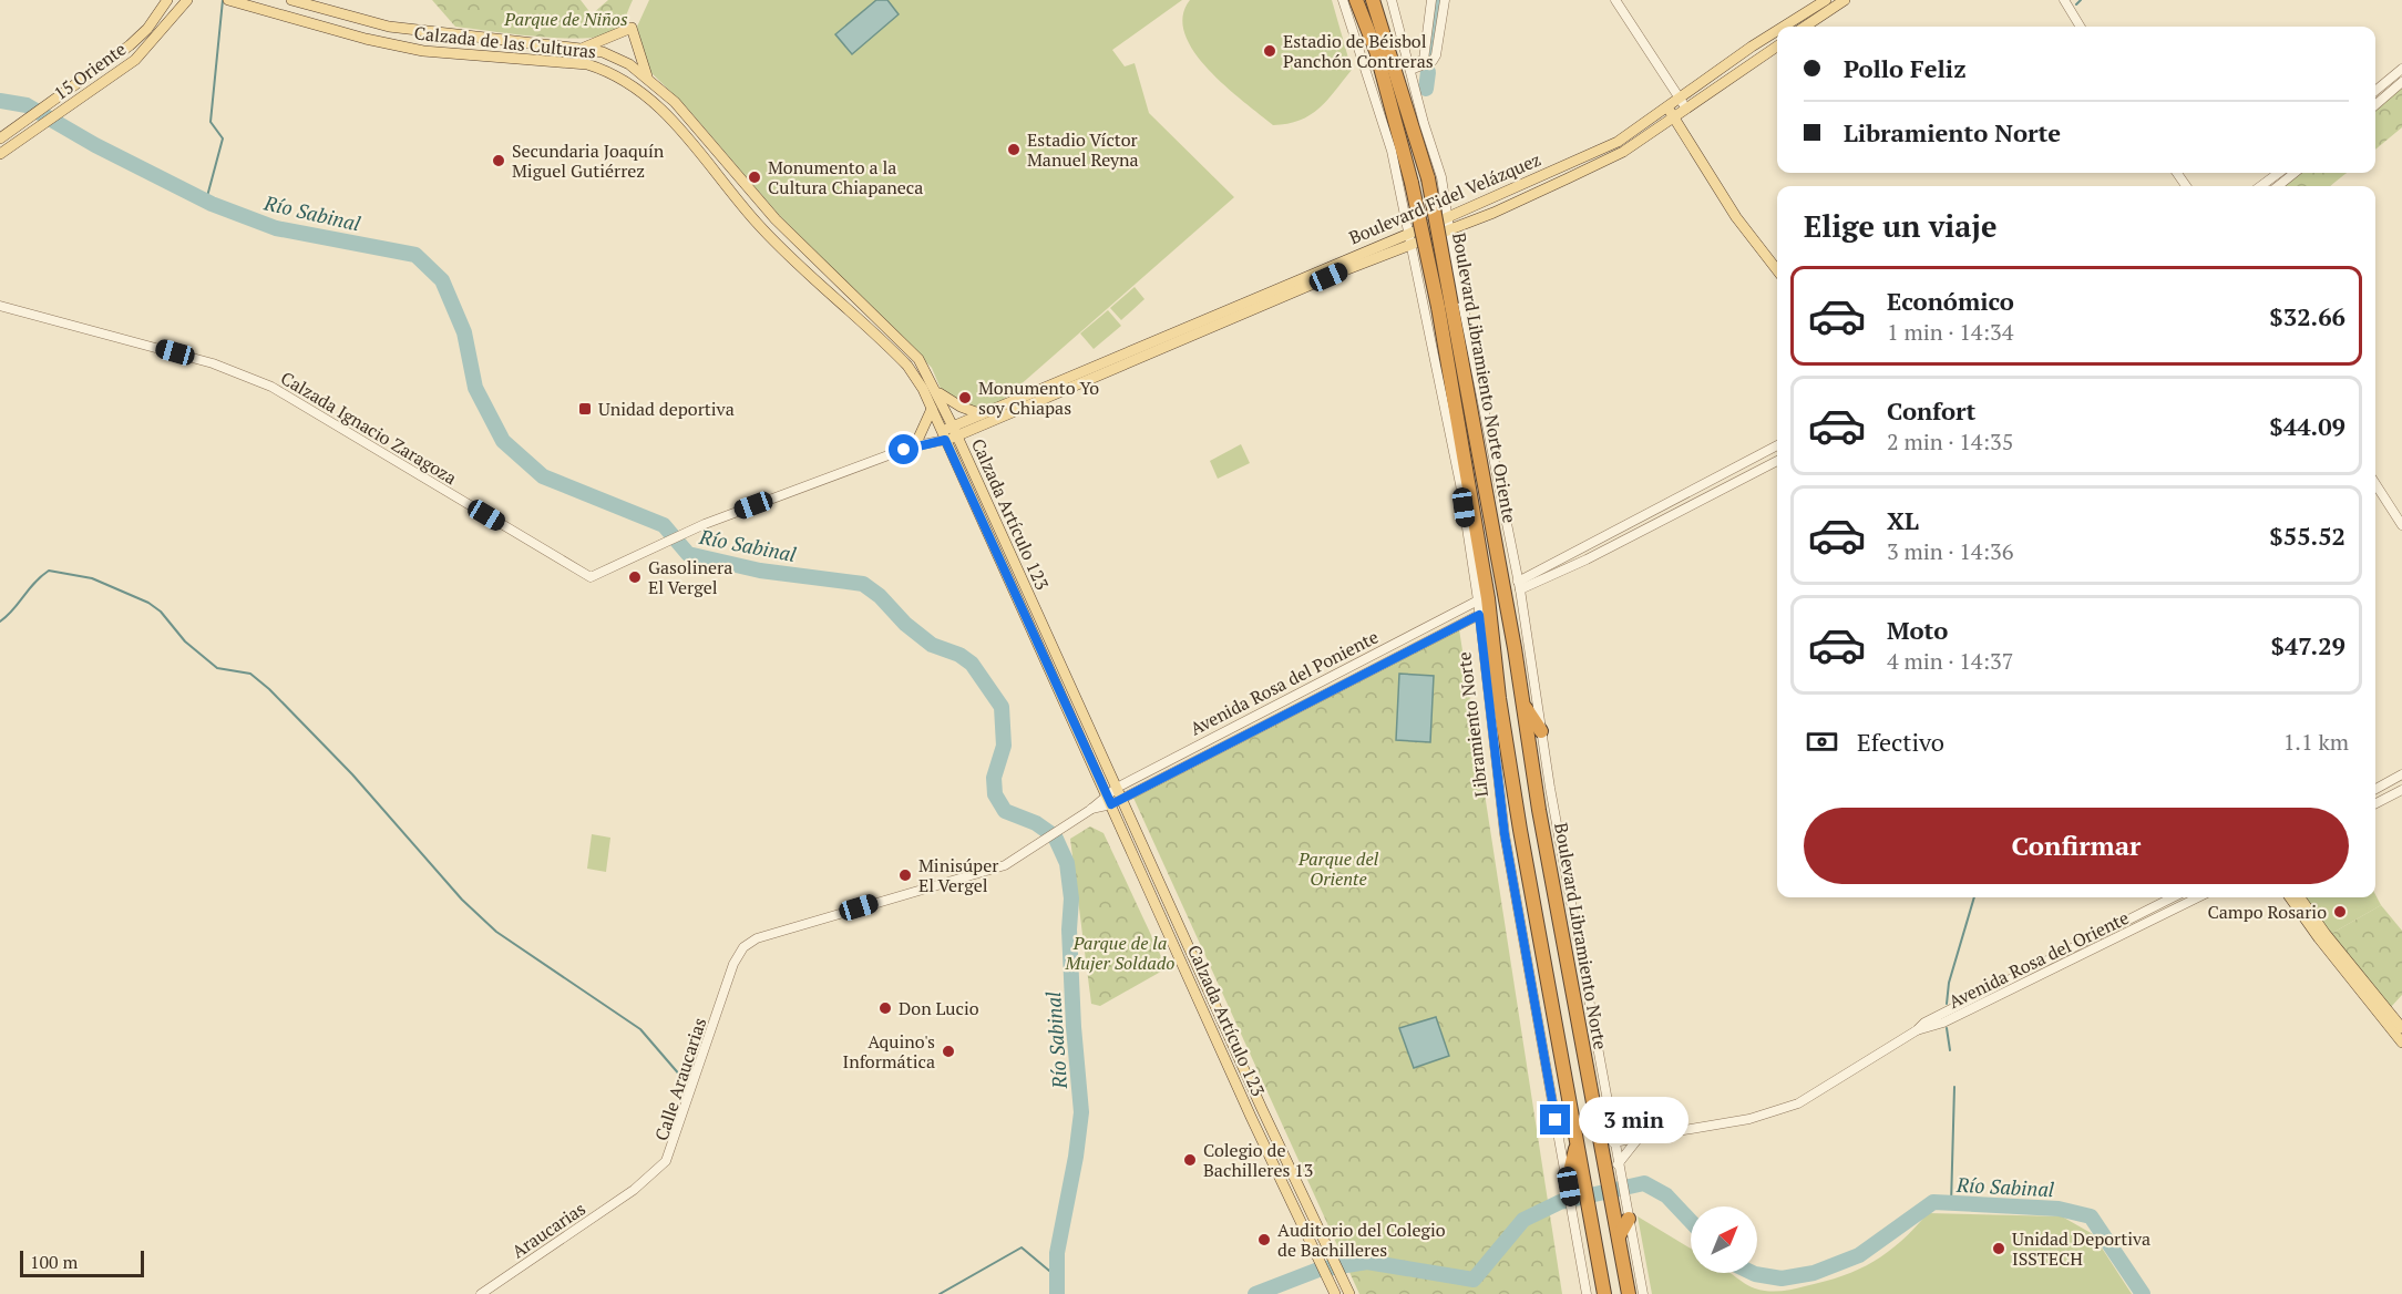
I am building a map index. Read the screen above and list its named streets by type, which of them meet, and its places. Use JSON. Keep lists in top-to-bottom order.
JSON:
{
  "streets": {
    "highway": ["Boulevard Libramiento Norte Oriente", "Libramiento Norte", "Boulevard Libramiento Norte"],
    "main road": [
      "Calzada de las Culturas",
      "15 Oriente",
      "Boulevard Fidel Velázquez",
      "Calzada Artículo 123"
    ],
    "street": [
      "Calzada Ignacio Zaragoza",
      "Avenida Rosa del Poniente",
      "Avenida Rosa del Oriente",
      "Calle Araucarias",
      "Araucarias"
    ]
  },
  "crossings": [
    ["Calzada de las Culturas", "Boulevard Fidel Velázquez"],
    ["Calzada de las Culturas", "Calzada Ignacio Zaragoza"],
    ["Calzada de las Culturas", "Calzada Artículo 123"],
    ["Boulevard Fidel Velázquez", "Calzada Ignacio Zaragoza"],
    ["Boulevard Fidel Velázquez", "Calzada Artículo 123"],
    ["Boulevard Fidel Velázquez", "Libramiento Norte"],
    ["Boulevard Libramiento Norte Oriente", "Avenida Rosa del Poniente"],
    ["Boulevard Libramiento Norte Oriente", "Libramiento Norte"],
    ["Boulevard Libramiento Norte Oriente", "Boulevard Libramiento Norte"],
    ["Calzada Ignacio Zaragoza", "Calzada Artículo 123"],
    ["Calzada Artículo 123", "Avenida Rosa del Poniente"],
    ["Calzada Artículo 123", "Calle Araucarias"],
    ["Avenida Rosa del Poniente", "Libramiento Norte"],
    ["Avenida Rosa del Poniente", "Calle Araucarias"],
    ["Calle Araucarias", "Araucarias"]
  ],
  "water": ["Río Sabinal"],
  "parks": ["Parque de Niños", "Parque del Oriente", "Parque de la Mujer Soldado"],
  "places": {
    "other": [
      "Estadio de Béisbol Panchón Contreras",
      "Estadio Víctor Manuel Reyna",
      "Secundaria Joaquín Miguel Gutiérrez",
      "Monumento a la Cultura Chiapaneca",
      "Monumento Yo soy Chiapas",
      "Gasolinera El Vergel",
      "Minisúper El Vergel",
      "Campo Rosario",
      "Don Lucio",
      "Aquino's Informática",
      "Colegio de Bachilleres 13",
      "Auditorio del Colegio de Bachilleres",
      "Unidad Deportiva ISSTECH"
    ],
    "transit": ["Unidad deportiva"]
  },
  "scale_bar": "100 m",
  "north": "top right",
  "page": {
    "banner": ["Pollo Feliz", "Libramiento Norte"],
    "heading": "Elige un viaje",
    "list": [
      {
        "name": "Económico",
        "note": "1 min · 14:34",
        "value": "$32.66"
      },
      {
        "name": "Confort",
        "note": "2 min · 14:35",
        "value": "$44.09"
      },
      {
        "name": "XL",
        "note": "3 min · 14:36",
        "value": "$55.52"
      },
      {
        "name": "Moto",
        "note": "4 min · 14:37",
        "value": "$47.29"
      }
    ],
    "pay": ["Efectivo", "1.1 km"],
    "buttons": "Confirmar",
    "bubble": "3 min",
    "scale": "100 m"
  }
}
